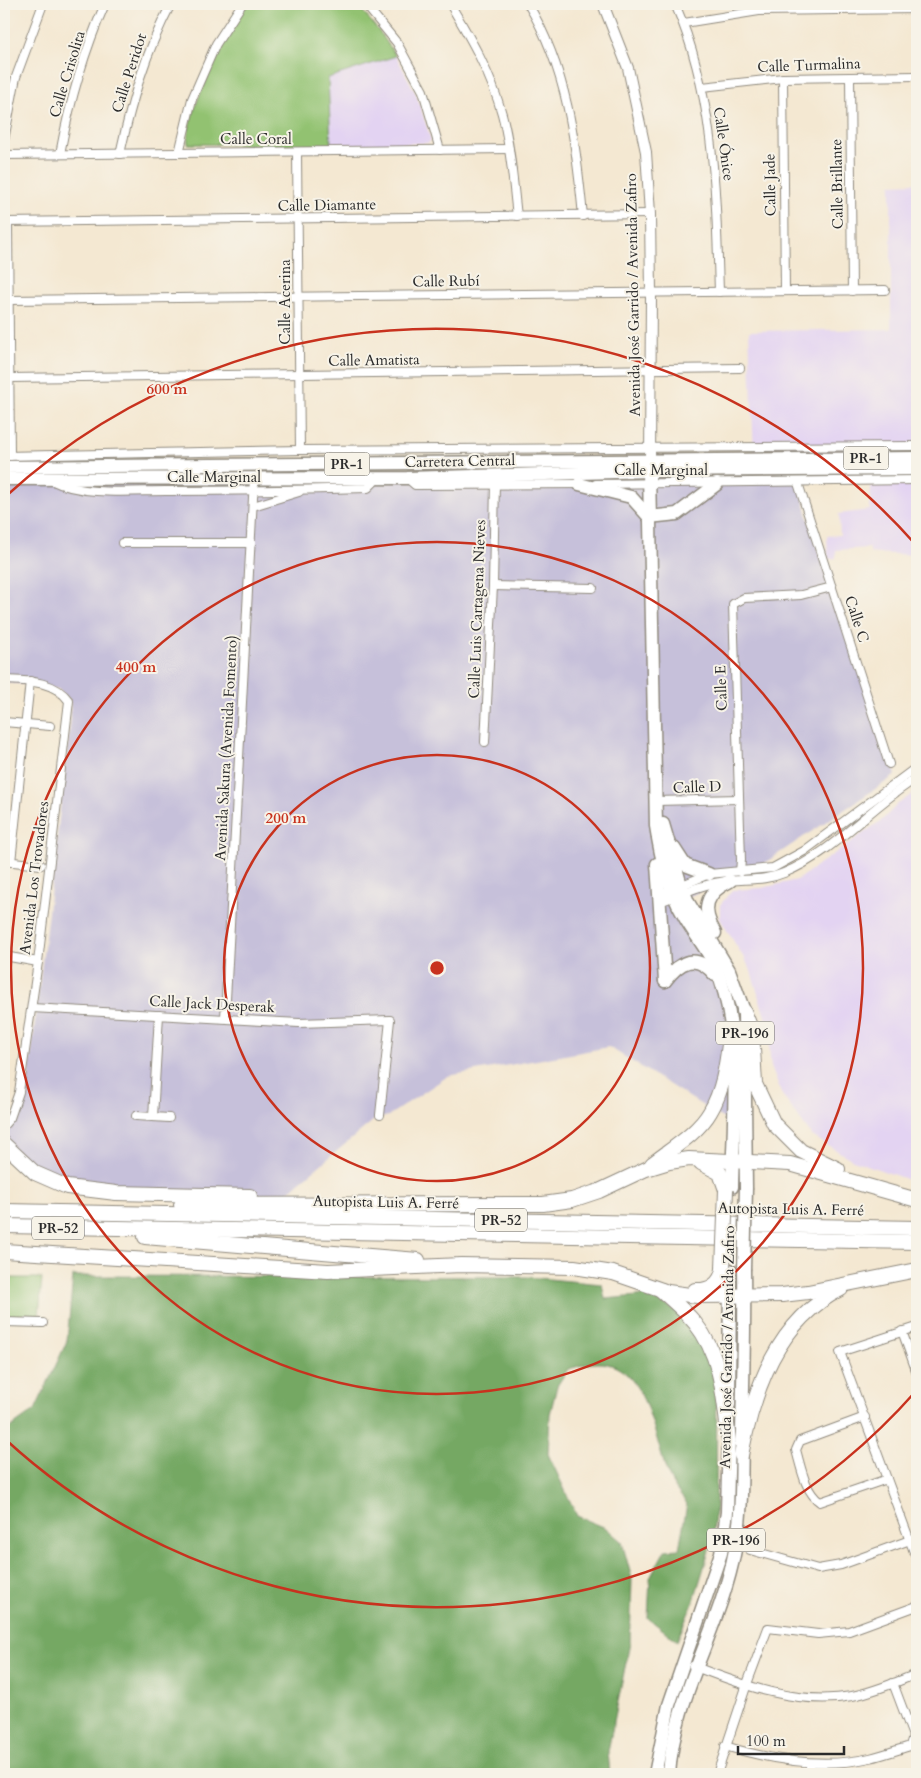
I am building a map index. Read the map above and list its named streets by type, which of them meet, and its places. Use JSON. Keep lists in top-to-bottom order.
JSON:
{
  "streets": {
    "highway": ["Autopista Luis A. Ferré", "PR-52"],
    "main road": [
      "Avenida José Garrido / Avenida Zafiro",
      "PR-1",
      "Carretera Central",
      "PR-196"
    ],
    "street": [
      "Calle Turmalina",
      "Calle Peridot",
      "Calle Crisolita",
      "Calle Coral",
      "Calle Ónice",
      "Calle Brillante",
      "Calle Jade",
      "Calle Diamante",
      "Calle Rubí",
      "Calle Acerina",
      "Calle Amatista",
      "Calle Marginal",
      "Calle Luis Cartagena Nieves",
      "Calle C",
      "Calle E",
      "Avenida Sakura (Avenida Fomento)",
      "Calle D",
      "Avenida Los Trovadores",
      "Calle Jack Desperak"
    ]
  },
  "crossings": [
    ["Calle Turmalina", "Calle Ónice"],
    ["Calle Turmalina", "Calle Brillante"],
    ["Calle Turmalina", "Calle Jade"],
    ["Calle Peridot", "Calle Coral"],
    ["Calle Crisolita", "Calle Coral"],
    ["Calle Coral", "Calle Acerina"],
    ["Calle Ónice", "Calle Rubí"],
    ["Calle Brillante", "Calle Rubí"],
    ["Calle Jade", "Calle Rubí"],
    ["Calle Diamante", "Avenida José Garrido / Avenida Zafiro"],
    ["Calle Diamante", "Calle Acerina"],
    ["Calle Rubí", "Avenida José Garrido / Avenida Zafiro"],
    ["Calle Rubí", "Calle Acerina"],
    ["Avenida José Garrido / Avenida Zafiro", "Calle Amatista"],
    ["Avenida José Garrido / Avenida Zafiro", "Carretera Central"],
    ["Avenida José Garrido / Avenida Zafiro", "Calle Marginal"],
    ["Avenida José Garrido / Avenida Zafiro", "Calle D"],
    ["Calle Acerina", "Calle Amatista"],
    ["Carretera Central", "Calle Marginal"],
    ["Carretera Central", "Calle Luis Cartagena Nieves"],
    ["Carretera Central", "Avenida Sakura (Avenida Fomento)"],
    ["Calle Marginal", "Calle Luis Cartagena Nieves"],
    ["Calle Marginal", "Calle C"],
    ["Calle Marginal", "Avenida Sakura (Avenida Fomento)"],
    ["Calle C", "Calle E"],
    ["Calle E", "Calle D"],
    ["Avenida Sakura (Avenida Fomento)", "Calle Jack Desperak"],
    ["Avenida Los Trovadores", "Calle Jack Desperak"]
  ],
  "scale_bar": "100 m",
  "rings": ["600 m", "400 m", "200 m"]
}
